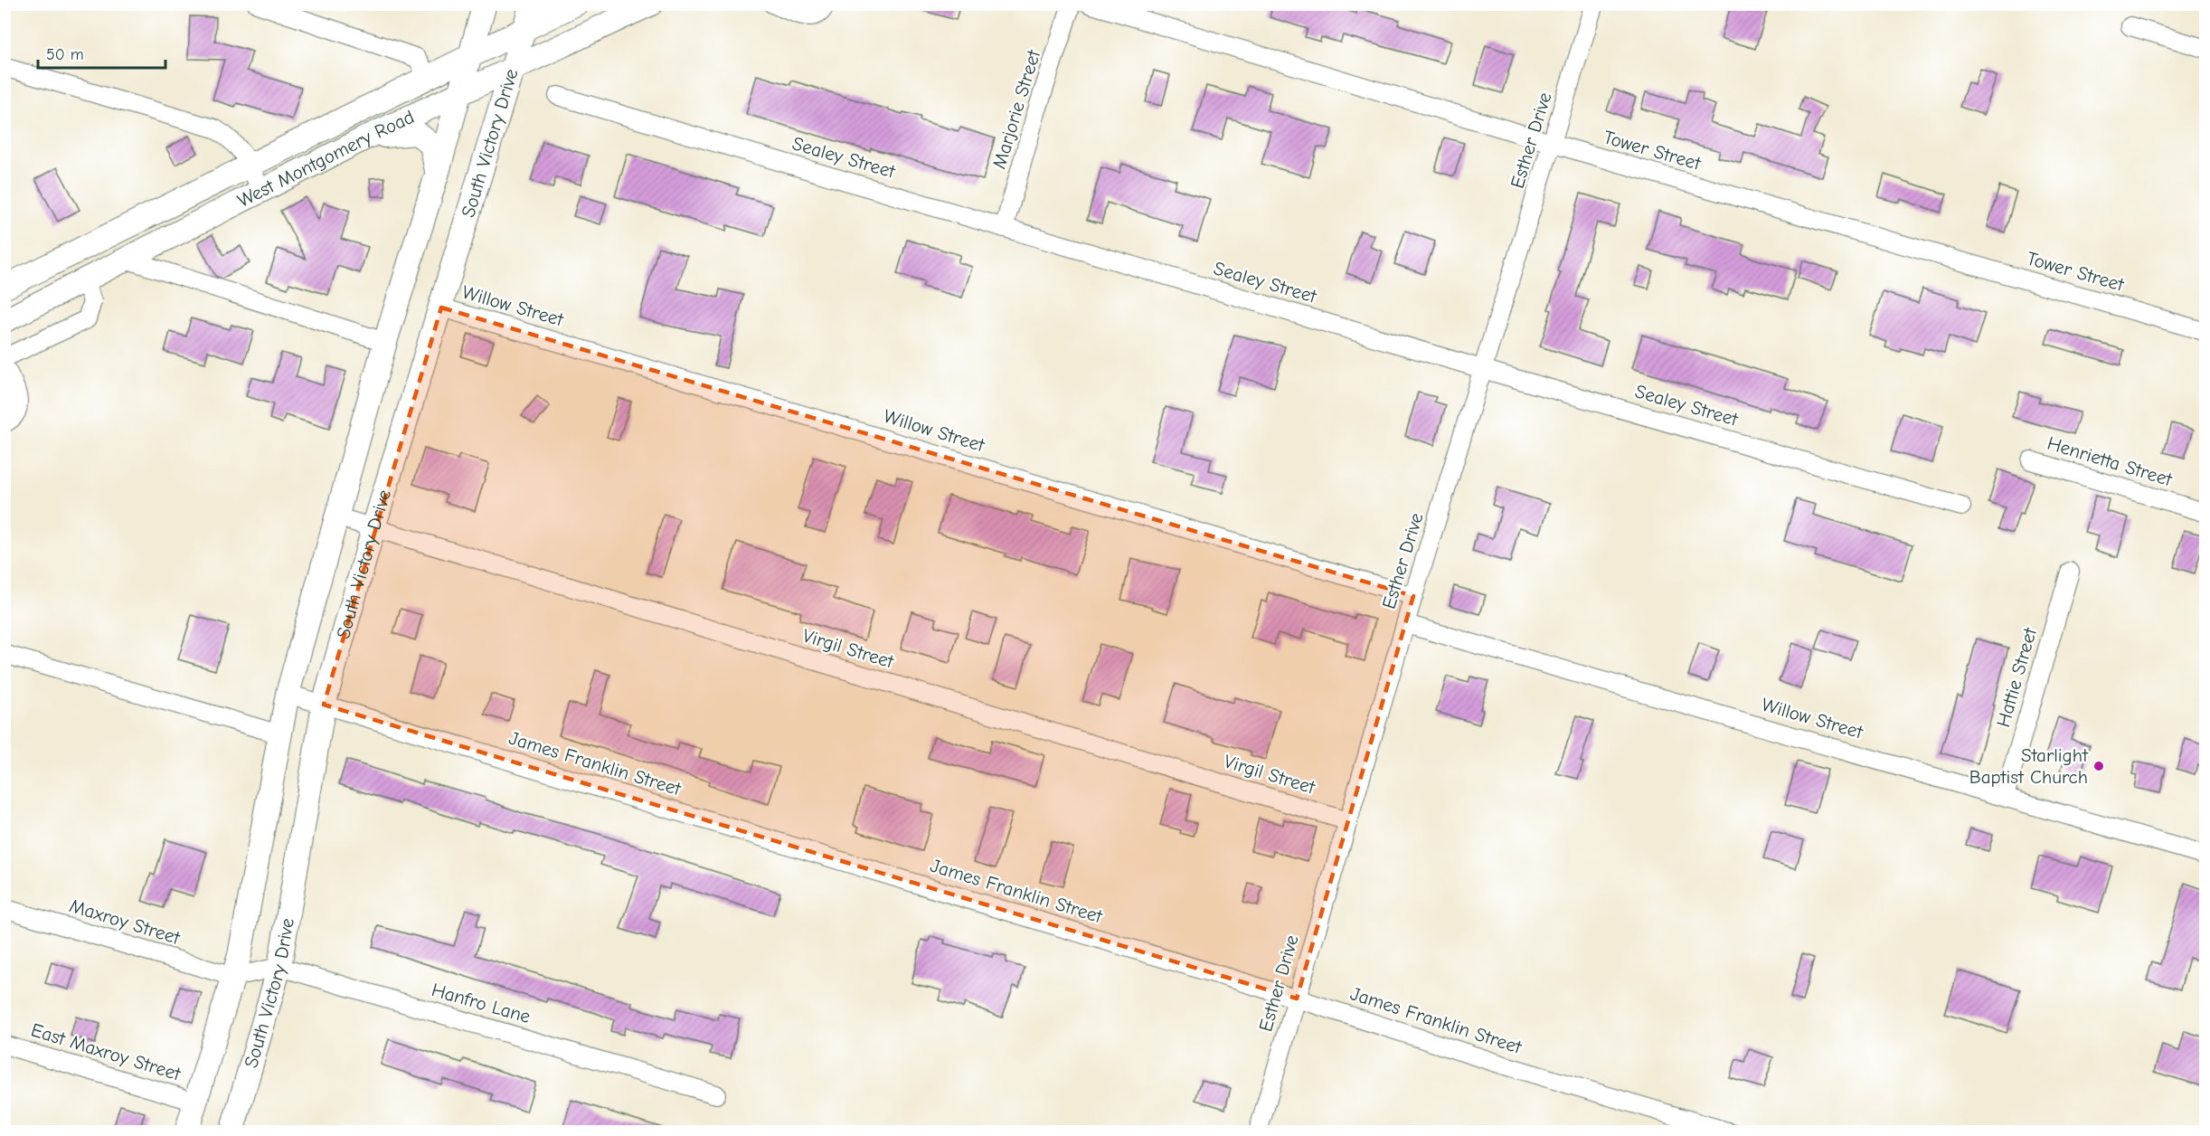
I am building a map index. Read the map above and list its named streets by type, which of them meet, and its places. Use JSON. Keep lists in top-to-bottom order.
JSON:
{
  "streets": {
    "main road": ["South Victory Drive", "West Montgomery Road"],
    "street": [
      "Marjorie Street",
      "Esther Drive",
      "Tower Street",
      "Sealey Street",
      "Willow Street",
      "Henrietta Street",
      "Virgil Street",
      "Hattie Street",
      "James Franklin Street",
      "Maxroy Street",
      "Hanfro Lane",
      "East Maxroy Street"
    ]
  },
  "crossings": [
    ["Marjorie Street", "Sealey Street"],
    ["Esther Drive", "Tower Street"],
    ["Esther Drive", "Sealey Street"],
    ["Esther Drive", "Willow Street"],
    ["Esther Drive", "Virgil Street"],
    ["Esther Drive", "James Franklin Street"],
    ["South Victory Drive", "West Montgomery Road"],
    ["South Victory Drive", "Willow Street"],
    ["South Victory Drive", "Virgil Street"],
    ["South Victory Drive", "James Franklin Street"],
    ["South Victory Drive", "Maxroy Street"],
    ["South Victory Drive", "Hanfro Lane"],
    ["South Victory Drive", "East Maxroy Street"],
    ["Willow Street", "Hattie Street"],
    ["Maxroy Street", "Hanfro Lane"]
  ],
  "places": ["Starlight Baptist Church"],
  "scale_bar": "50 m"
}
